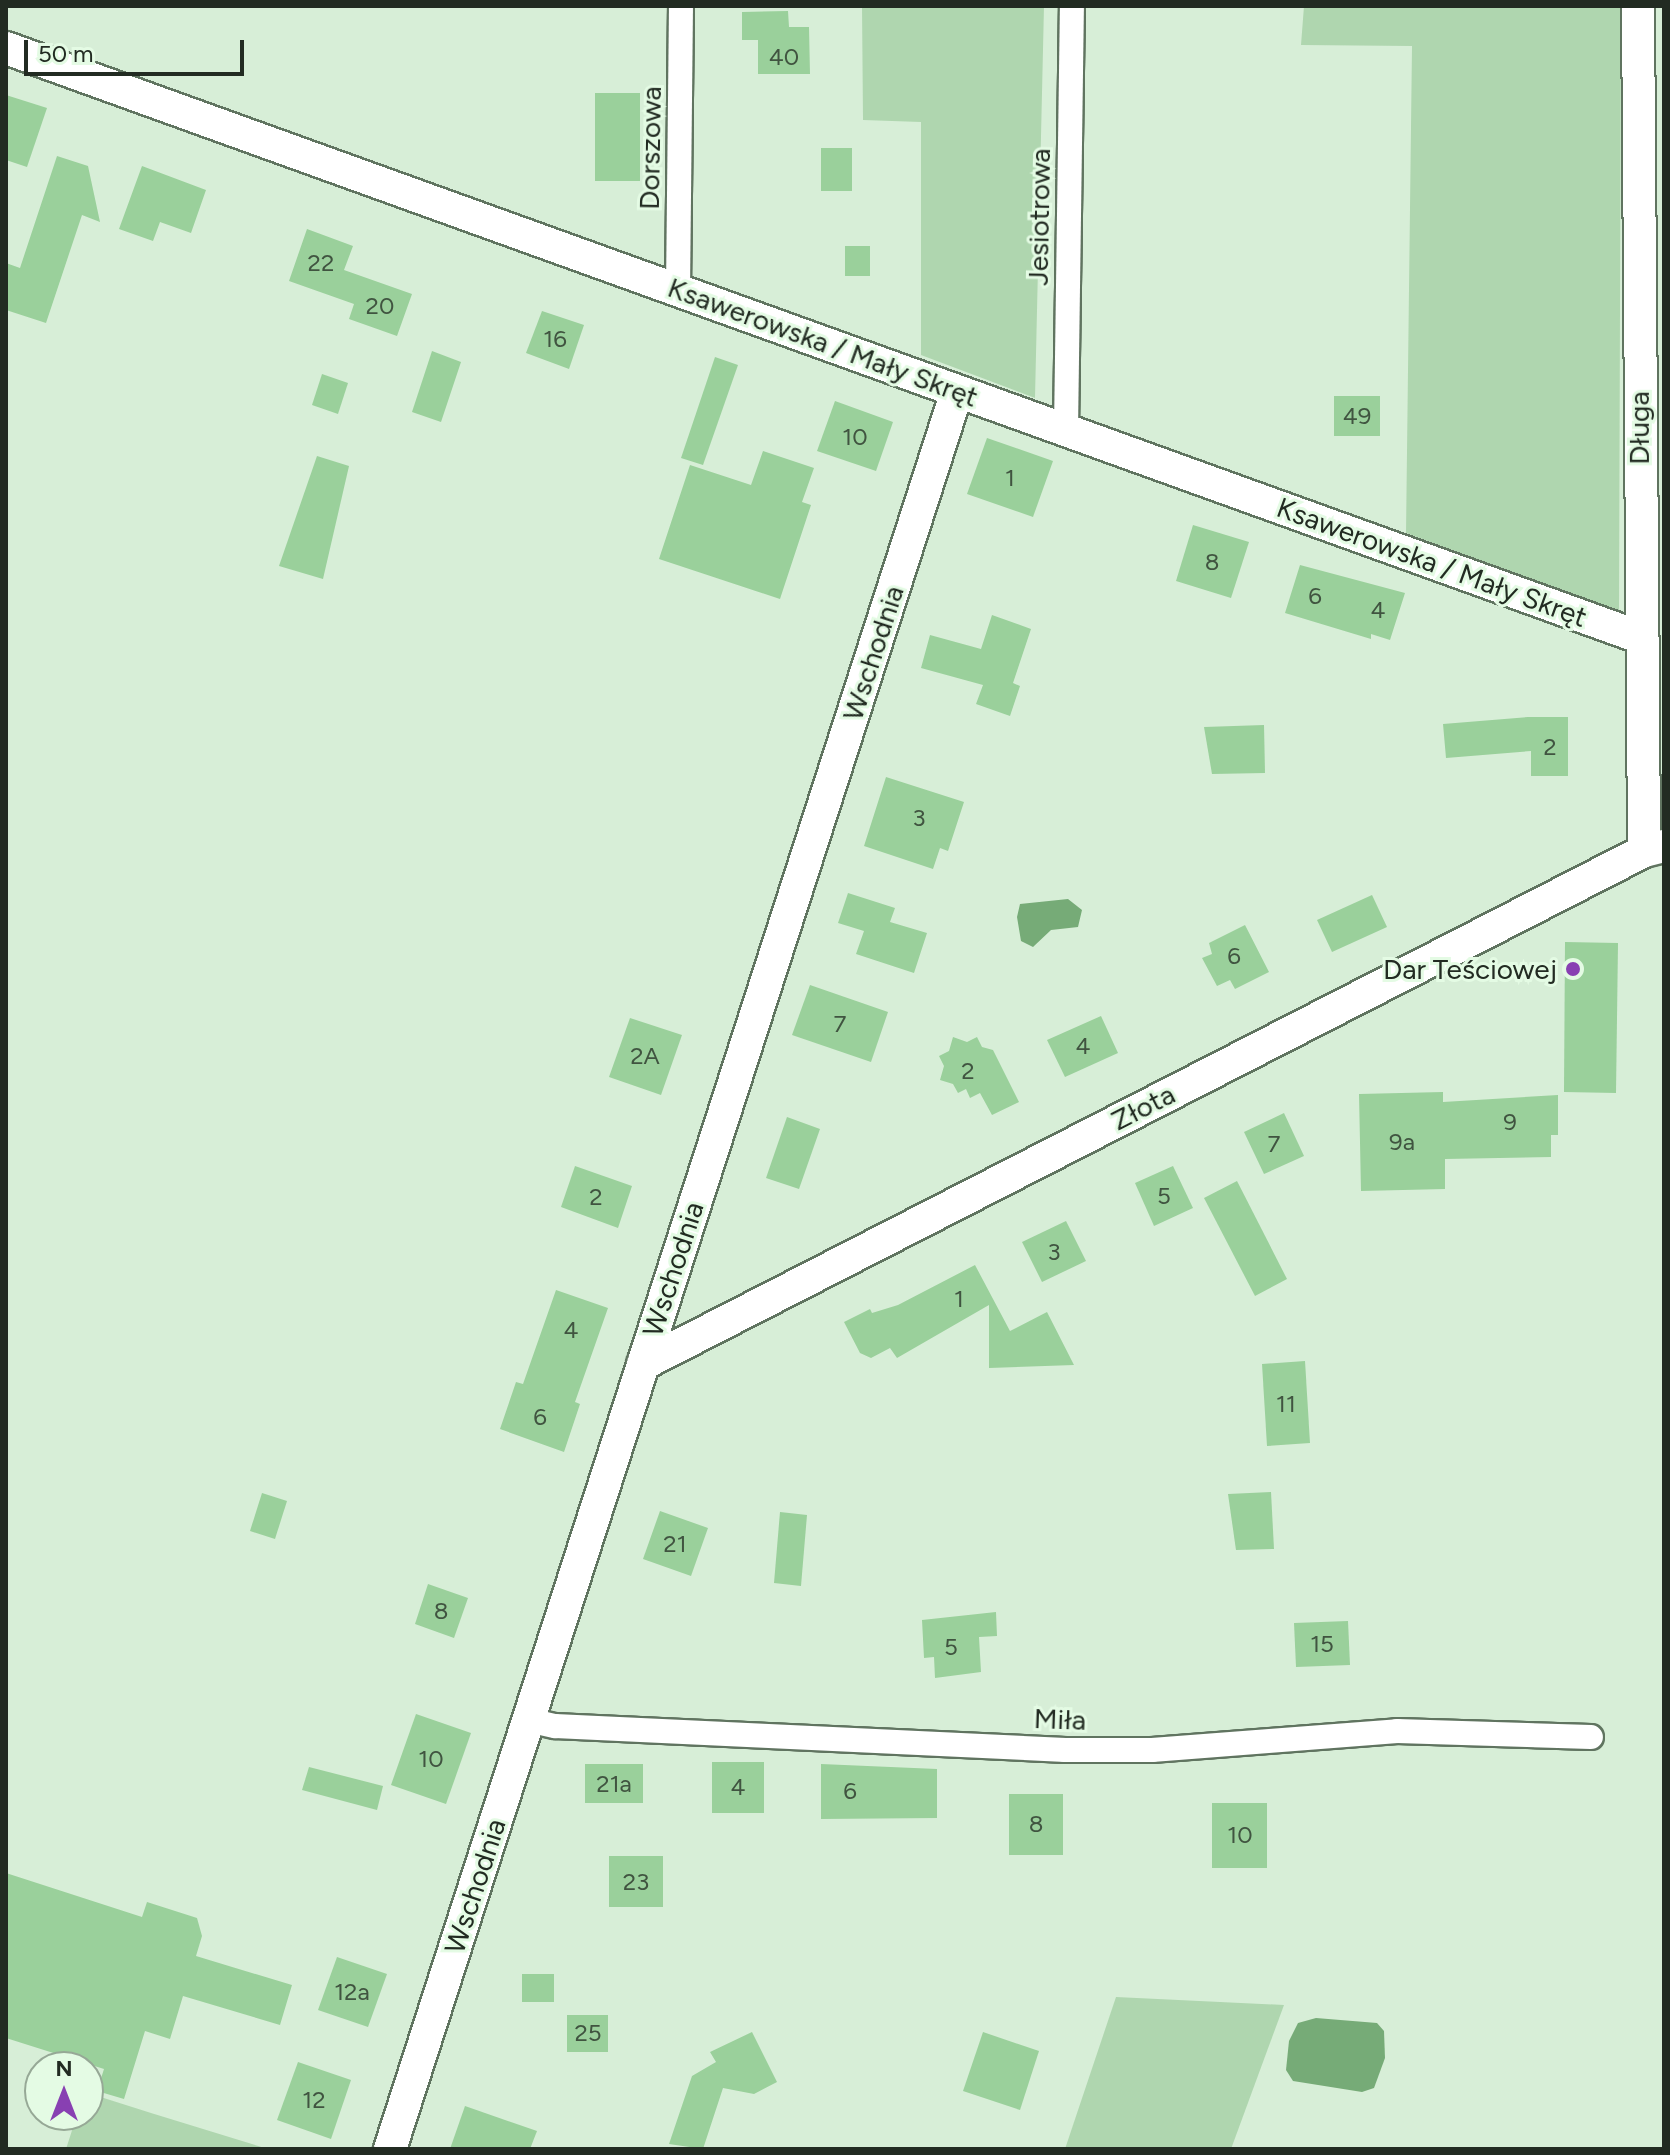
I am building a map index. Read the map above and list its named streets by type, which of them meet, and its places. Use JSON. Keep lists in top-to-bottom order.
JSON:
{
  "streets": {
    "street": [
      "Dorszowa",
      "Jesiotrowa",
      "Ksawerowska / Mały Skręt",
      "Długa",
      "Wschodnia",
      "Złota",
      "Miła"
    ]
  },
  "crossings": [
    ["Dorszowa", "Ksawerowska / Mały Skręt"],
    ["Jesiotrowa", "Ksawerowska / Mały Skręt"],
    ["Ksawerowska / Mały Skręt", "Długa"],
    ["Ksawerowska / Mały Skręt", "Wschodnia"],
    ["Długa", "Złota"],
    ["Wschodnia", "Złota"],
    ["Wschodnia", "Miła"]
  ],
  "places": ["Dar Teściowej"],
  "house_numbers": [
    "40",
    "22",
    "20",
    "16",
    "49",
    "10",
    "1",
    "8",
    "6",
    "4",
    "2",
    "3",
    "6",
    "7",
    "4",
    "2A",
    "2",
    "9",
    "9a",
    "7",
    "5",
    "2",
    "3",
    "1",
    "4",
    "11",
    "6",
    "21",
    "8",
    "15",
    "5",
    "10",
    "21a",
    "4",
    "6",
    "8",
    "10",
    "23",
    "12a",
    "25",
    "12"
  ],
  "scale_bar": "50 m",
  "north": "top"
}
